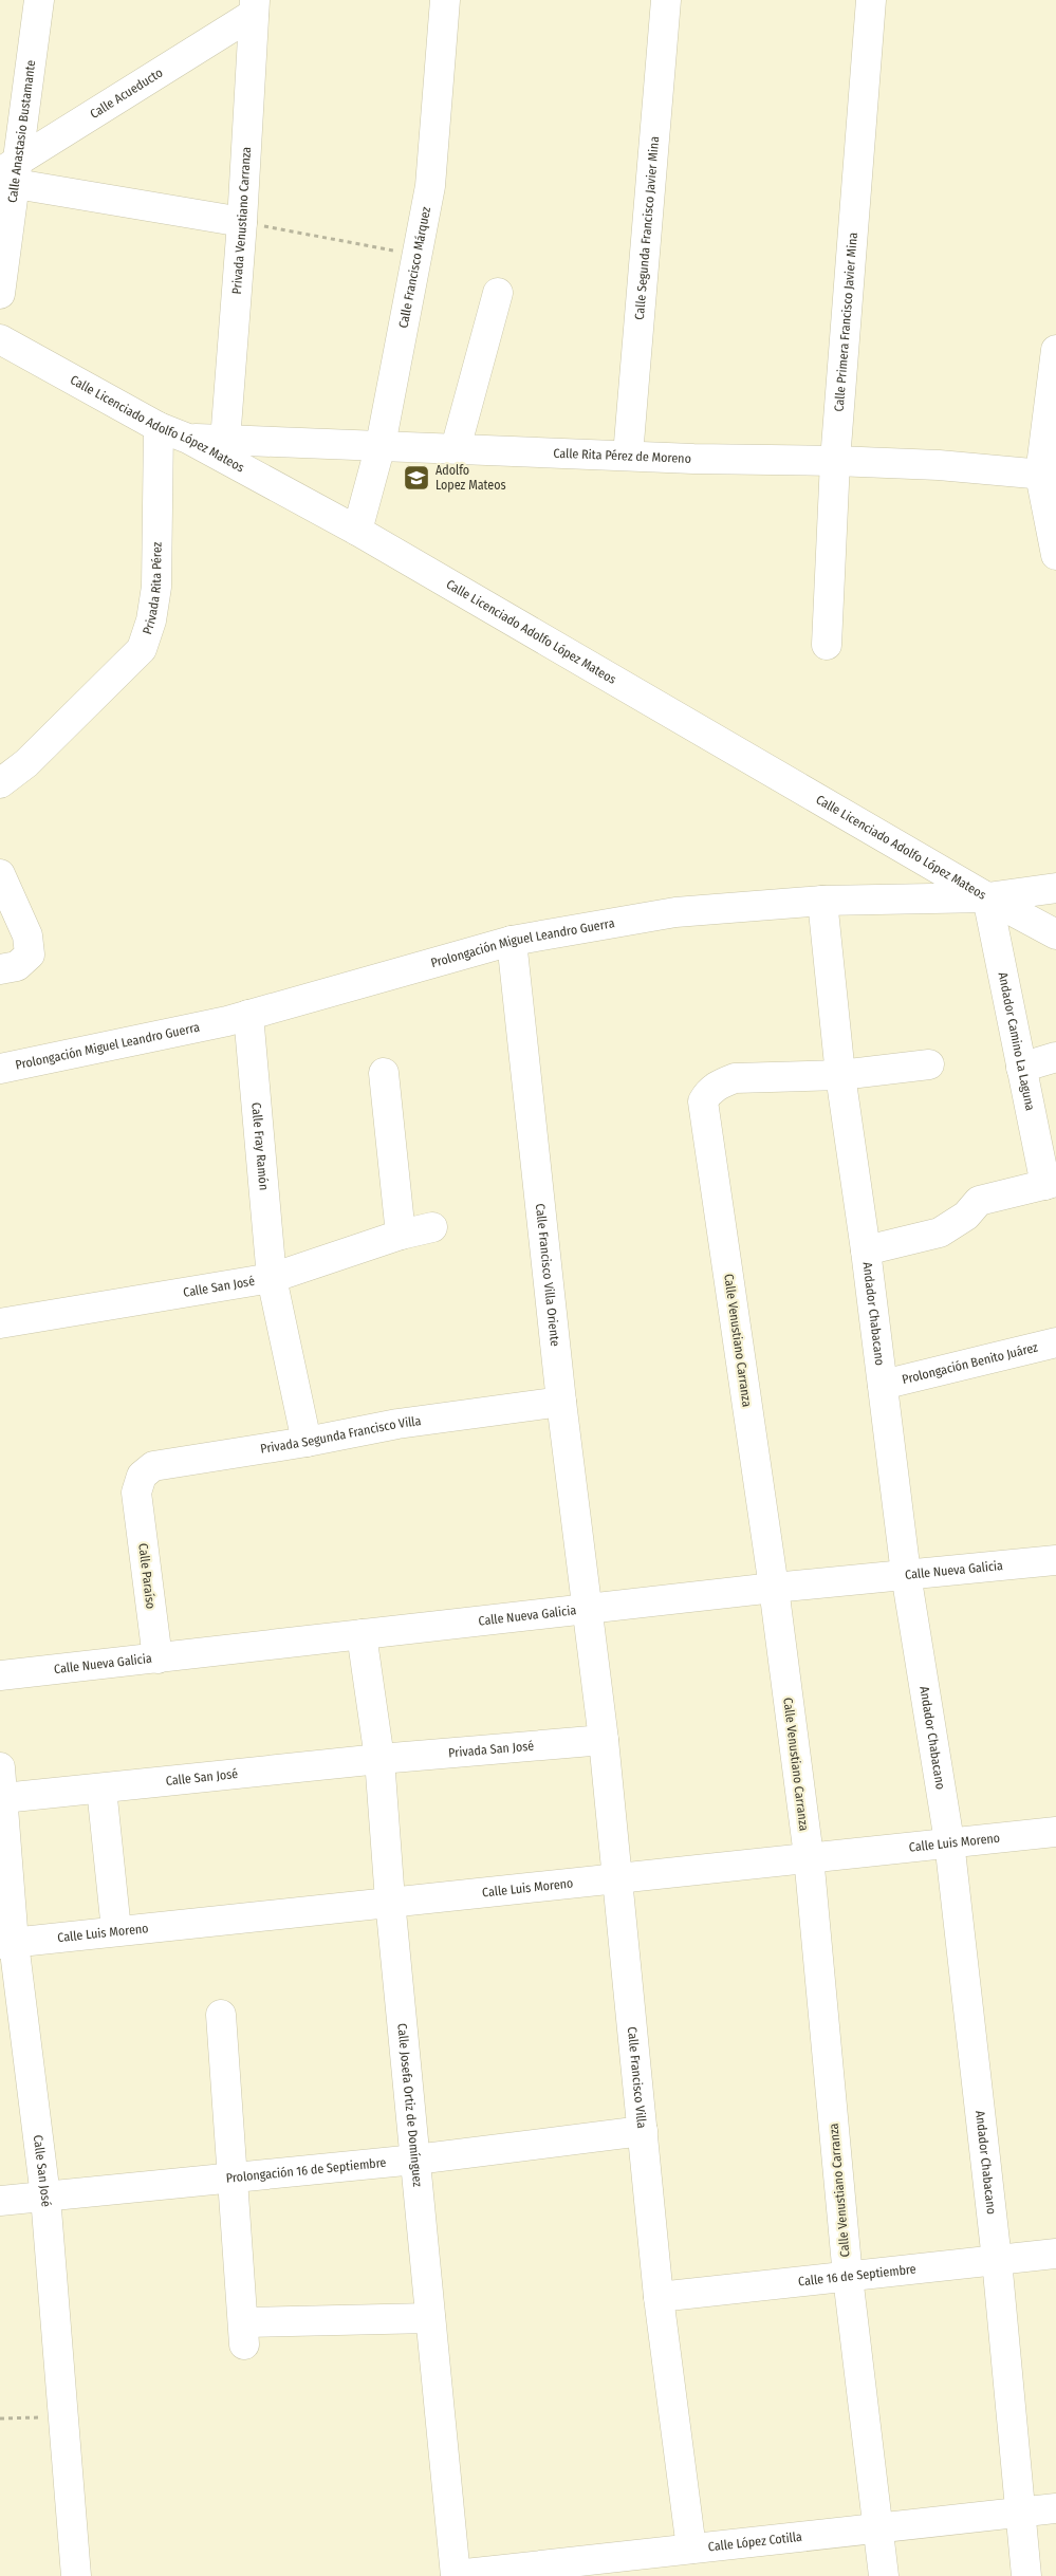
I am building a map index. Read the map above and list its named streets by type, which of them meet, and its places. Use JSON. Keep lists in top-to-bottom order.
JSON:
{
  "streets": {
    "street": [
      "Calle Acueducto",
      "Calle Anastasio Bustamante",
      "Privada Venustiano Carranza",
      "Calle Segunda Francisco Javier Mina",
      "Calle Francisco Márquez",
      "Calle Primera Francisco Javier Mina",
      "Calle Licenciado Adolfo López Mateos",
      "Calle Rita Pérez de Moreno",
      "Privada Rita Pérez",
      "Prolongación Miguel Leandro Guerra",
      "Andador Camino La Laguna",
      "Calle Fray Ramón",
      "Calle Francisco Villa Oriente",
      "Calle San José",
      "Andador Chabacano",
      "Calle Venustiano Carranza",
      "Prolongación Benito Juárez",
      "Privada Segunda Francisco Villa",
      "Calle Nueva Galicia",
      "Calle Paraíso",
      "Privada San José",
      "Calle Luis Moreno",
      "Calle Francisco Villa",
      "Calle Josefa Ortiz de Domínguez",
      "Prolongación 16 de Septiembre",
      "Calle 16 de Septiembre",
      "Calle López Cotilla"
    ]
  },
  "crossings": [
    ["Calle Acueducto", "Calle Anastasio Bustamante"],
    ["Calle Acueducto", "Privada Venustiano Carranza"],
    ["Privada Venustiano Carranza", "Calle Rita Pérez de Moreno"],
    ["Calle Segunda Francisco Javier Mina", "Calle Rita Pérez de Moreno"],
    ["Calle Francisco Márquez", "Calle Licenciado Adolfo López Mateos"],
    ["Calle Francisco Márquez", "Calle Rita Pérez de Moreno"],
    ["Calle Primera Francisco Javier Mina", "Calle Rita Pérez de Moreno"],
    ["Calle Licenciado Adolfo López Mateos", "Calle Rita Pérez de Moreno"],
    ["Calle Licenciado Adolfo López Mateos", "Privada Rita Pérez"],
    ["Calle Licenciado Adolfo López Mateos", "Prolongación Miguel Leandro Guerra"],
    ["Calle Licenciado Adolfo López Mateos", "Andador Camino La Laguna"],
    ["Prolongación Miguel Leandro Guerra", "Andador Camino La Laguna"],
    ["Prolongación Miguel Leandro Guerra", "Calle Fray Ramón"],
    ["Prolongación Miguel Leandro Guerra", "Calle Francisco Villa Oriente"],
    ["Prolongación Miguel Leandro Guerra", "Andador Chabacano"],
    ["Calle Fray Ramón", "Calle San José"],
    ["Calle Fray Ramón", "Privada Segunda Francisco Villa"],
    ["Calle Francisco Villa Oriente", "Privada Segunda Francisco Villa"],
    ["Calle Francisco Villa Oriente", "Calle Nueva Galicia"],
    ["Calle Francisco Villa Oriente", "Calle Francisco Villa"],
    ["Calle San José", "Privada San José"],
    ["Calle San José", "Calle Luis Moreno"],
    ["Calle San José", "Calle Josefa Ortiz de Domínguez"],
    ["Calle San José", "Prolongación 16 de Septiembre"],
    ["Andador Chabacano", "Calle Venustiano Carranza"],
    ["Andador Chabacano", "Prolongación Benito Juárez"],
    ["Andador Chabacano", "Calle Nueva Galicia"],
    ["Andador Chabacano", "Calle Luis Moreno"],
    ["Andador Chabacano", "Calle 16 de Septiembre"],
    ["Andador Chabacano", "Calle López Cotilla"],
    ["Calle Venustiano Carranza", "Calle Nueva Galicia"],
    ["Calle Venustiano Carranza", "Calle Luis Moreno"],
    ["Calle Venustiano Carranza", "Calle 16 de Septiembre"],
    ["Calle Venustiano Carranza", "Calle López Cotilla"],
    ["Privada Segunda Francisco Villa", "Calle Paraíso"],
    ["Calle Nueva Galicia", "Calle Paraíso"],
    ["Calle Nueva Galicia", "Calle Francisco Villa"],
    ["Calle Nueva Galicia", "Calle Josefa Ortiz de Domínguez"],
    ["Privada San José", "Calle Francisco Villa"],
    ["Privada San José", "Calle Josefa Ortiz de Domínguez"],
    ["Calle Luis Moreno", "Calle Francisco Villa"],
    ["Calle Luis Moreno", "Calle Josefa Ortiz de Domínguez"],
    ["Calle Francisco Villa", "Prolongación 16 de Septiembre"],
    ["Calle Francisco Villa", "Calle 16 de Septiembre"],
    ["Calle Francisco Villa", "Calle López Cotilla"],
    ["Calle Josefa Ortiz de Domínguez", "Prolongación 16 de Septiembre"],
    ["Calle Josefa Ortiz de Domínguez", "Calle López Cotilla"]
  ],
  "places": {
    "school or university": ["Adolfo Lopez Mateos"]
  }
}
